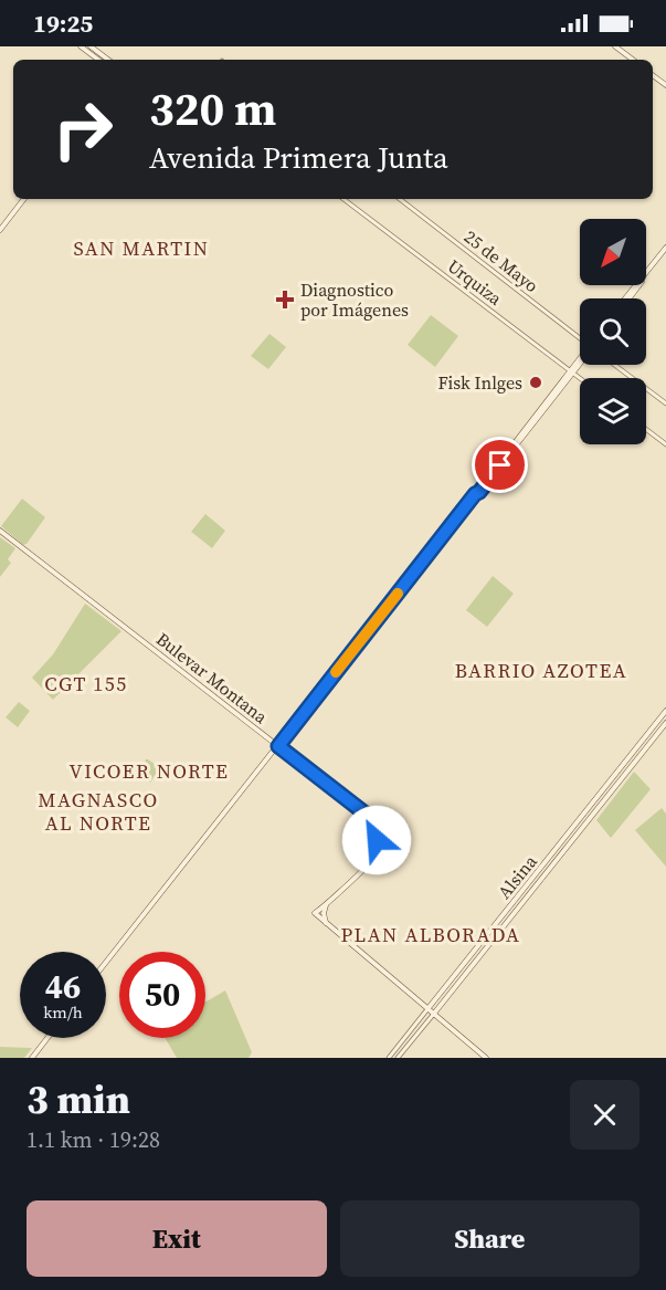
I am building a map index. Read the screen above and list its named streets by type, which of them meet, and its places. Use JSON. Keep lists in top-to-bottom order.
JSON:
{
  "streets": {
    "main road": ["Bulevar Montana", "Alsina"],
    "street": ["25 de Mayo", "Urquiza"]
  },
  "crossings": [
    ["Bulevar Montana", "Alsina"]
  ],
  "districts": [
    "SAN MARTIN",
    "BARRIO AZOTEA",
    "CGT 155",
    "VICOER NORTE",
    "MAGNASCO AL NORTE",
    "PLAN ALBORADA"
  ],
  "places": {
    "health": ["Diagnostico por Imágenes"],
    "other": ["Fisk Inlges"]
  },
  "north": "bottom left",
  "page": {
    "status": "19:25",
    "turn": ["320 m", "Avenida Primera Junta"],
    "speed": "46 km/h",
    "limit": "50",
    "heading": ["3 min", "1.1 km · 19:28"],
    "buttons": ["Exit", "Share"]
  }
}
